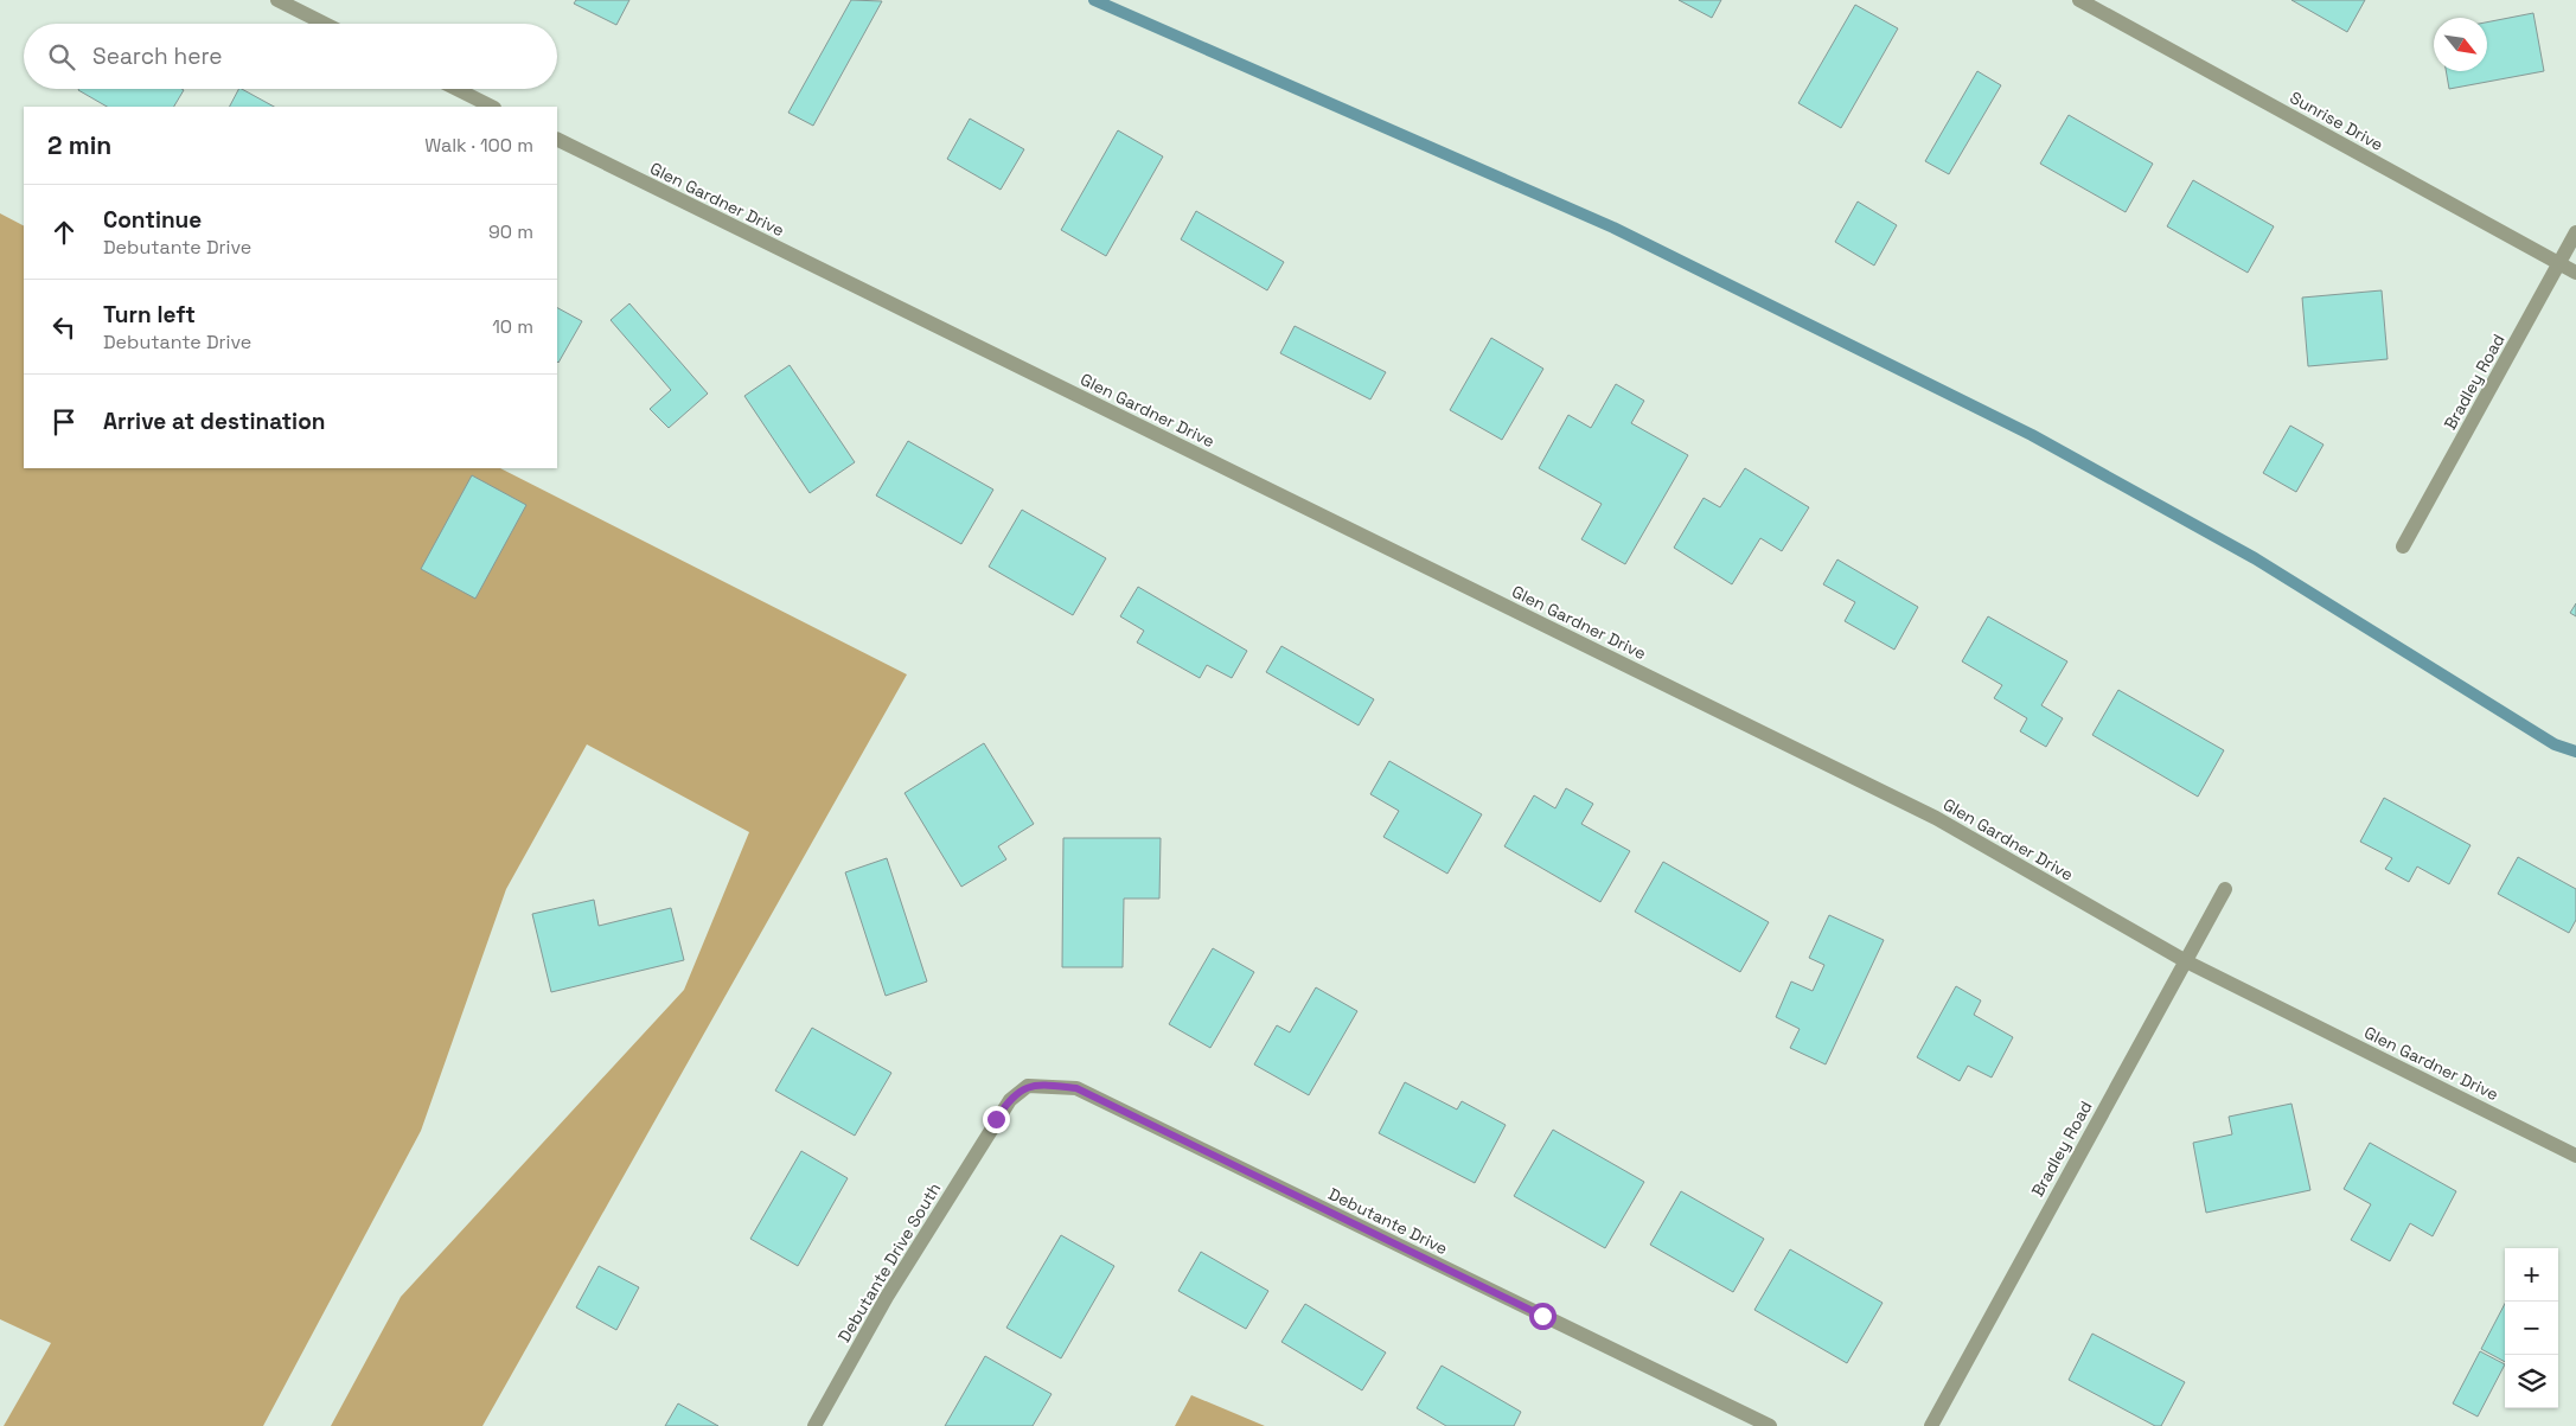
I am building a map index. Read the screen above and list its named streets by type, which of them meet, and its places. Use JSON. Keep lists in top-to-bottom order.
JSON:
{
  "streets": {
    "street": [
      "Sunrise Drive",
      "Glen Gardner Drive",
      "Bradley Road",
      "Debutante Drive",
      "Debutante Drive South"
    ]
  },
  "crossings": [
    ["Sunrise Drive", "Bradley Road"],
    ["Glen Gardner Drive", "Bradley Road"],
    ["Debutante Drive", "Debutante Drive South"]
  ],
  "north": "bottom right",
  "page": {
    "search": "Search here",
    "heading": ["2 min", "Walk · 100 m"],
    "list": [
      ["Continue", "Debutante Drive", "90 m"],
      ["Turn left", "Debutante Drive", "10 m"],
      "Arrive at destination"
    ],
    "map_buttons": ["+", "−"]
  }
}
